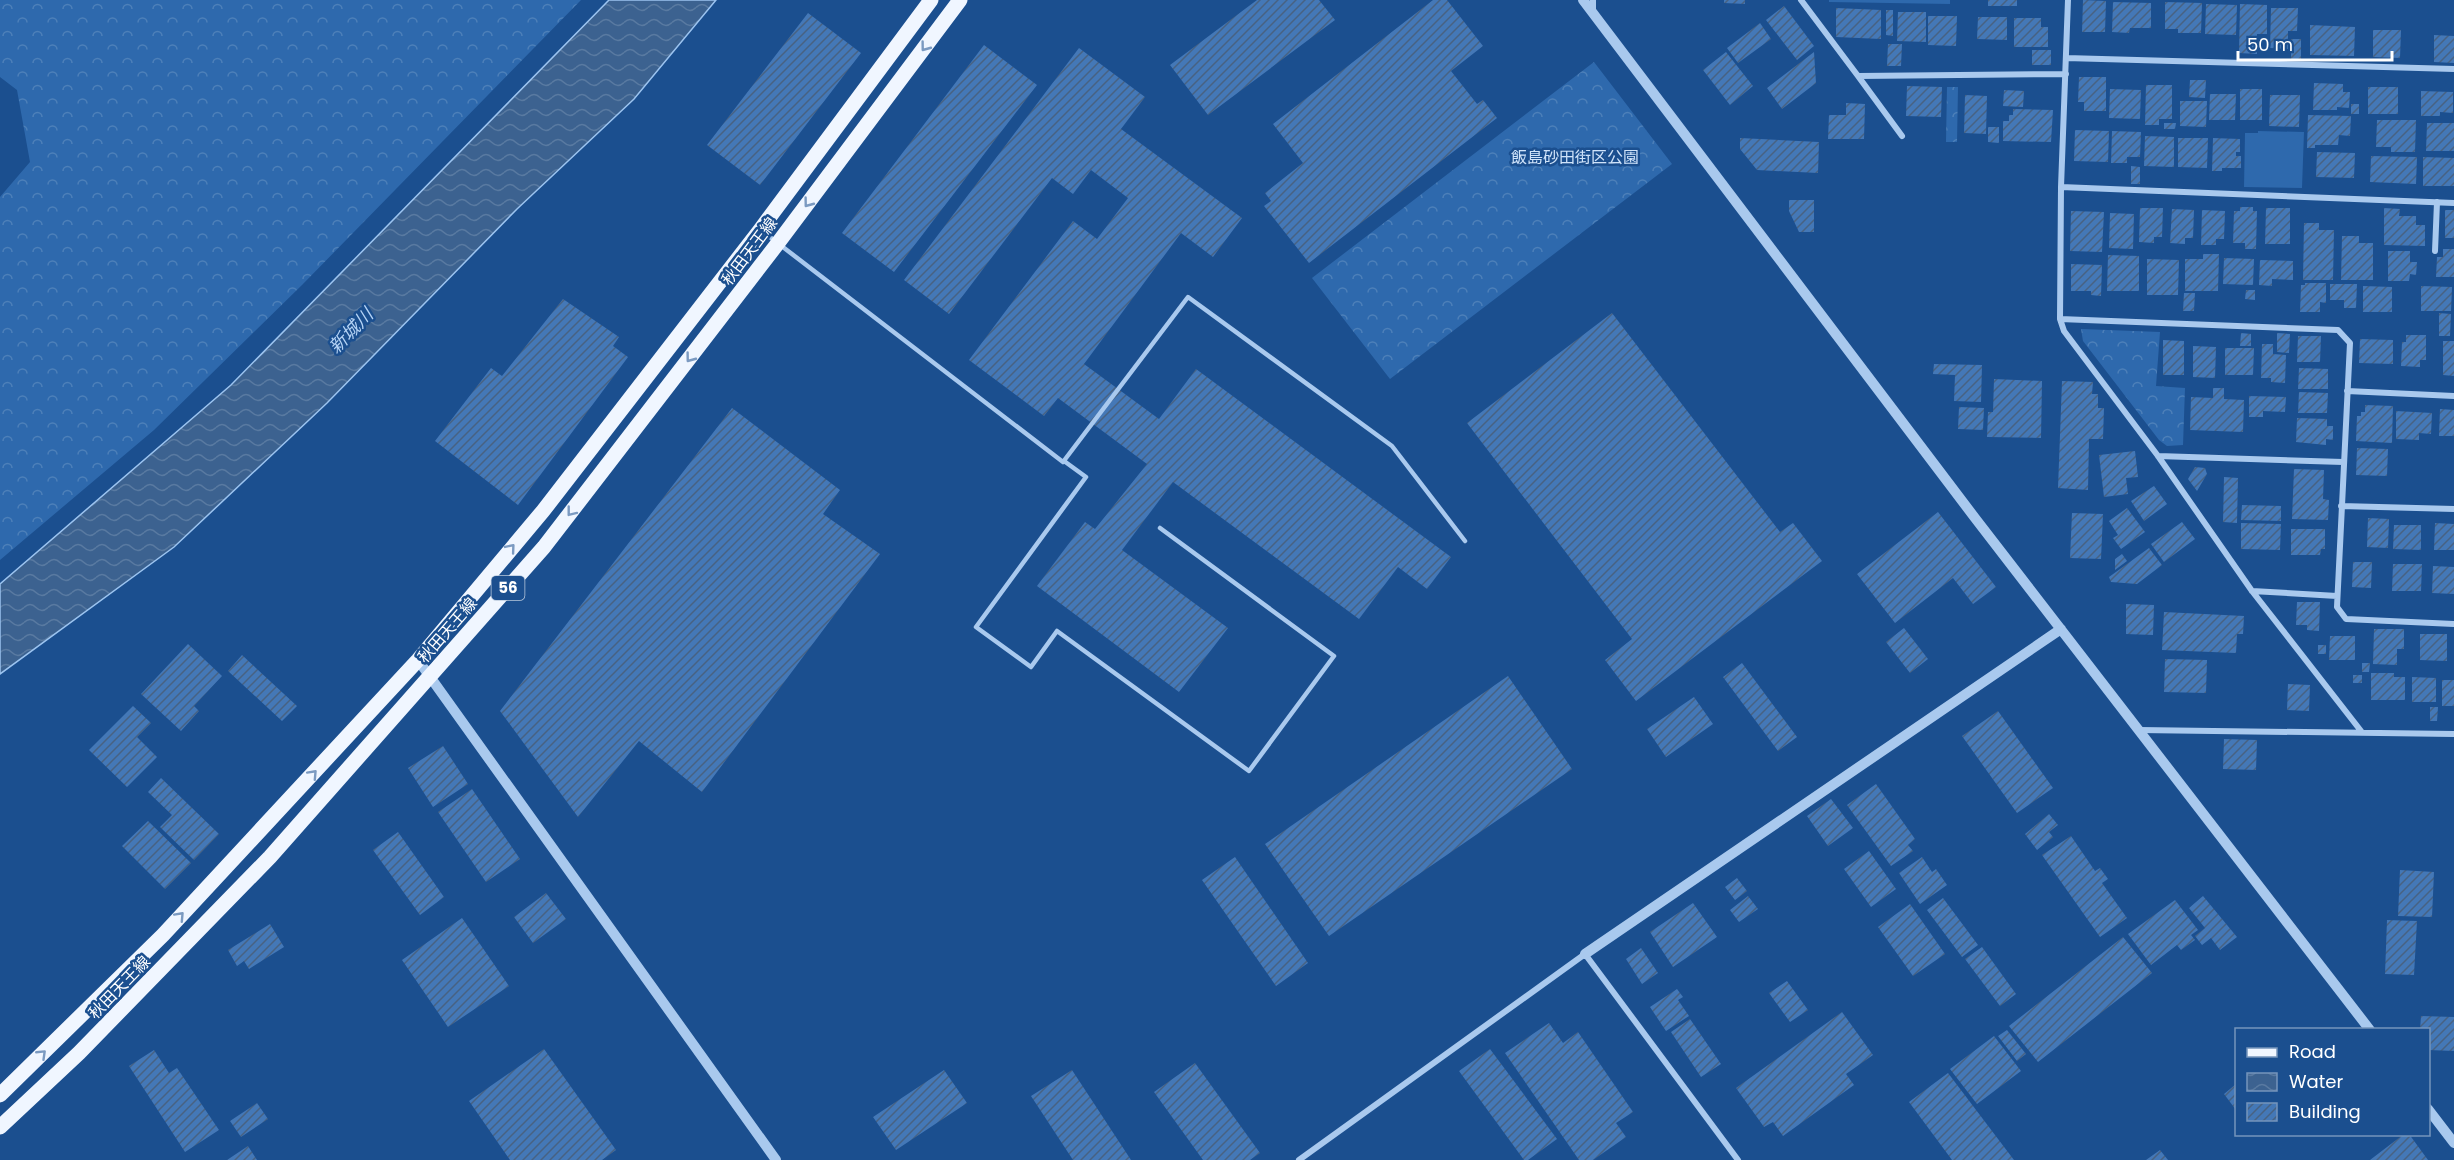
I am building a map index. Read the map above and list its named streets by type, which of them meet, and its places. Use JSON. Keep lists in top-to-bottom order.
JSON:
{
  "streets": {
    "main road": ["秋田天王線", "56"]
  },
  "water": ["新城川"],
  "parks": ["飯島砂田街区公園"],
  "legend": ["Road", "Water", "Building"],
  "scale_bar": "50 m"
}
